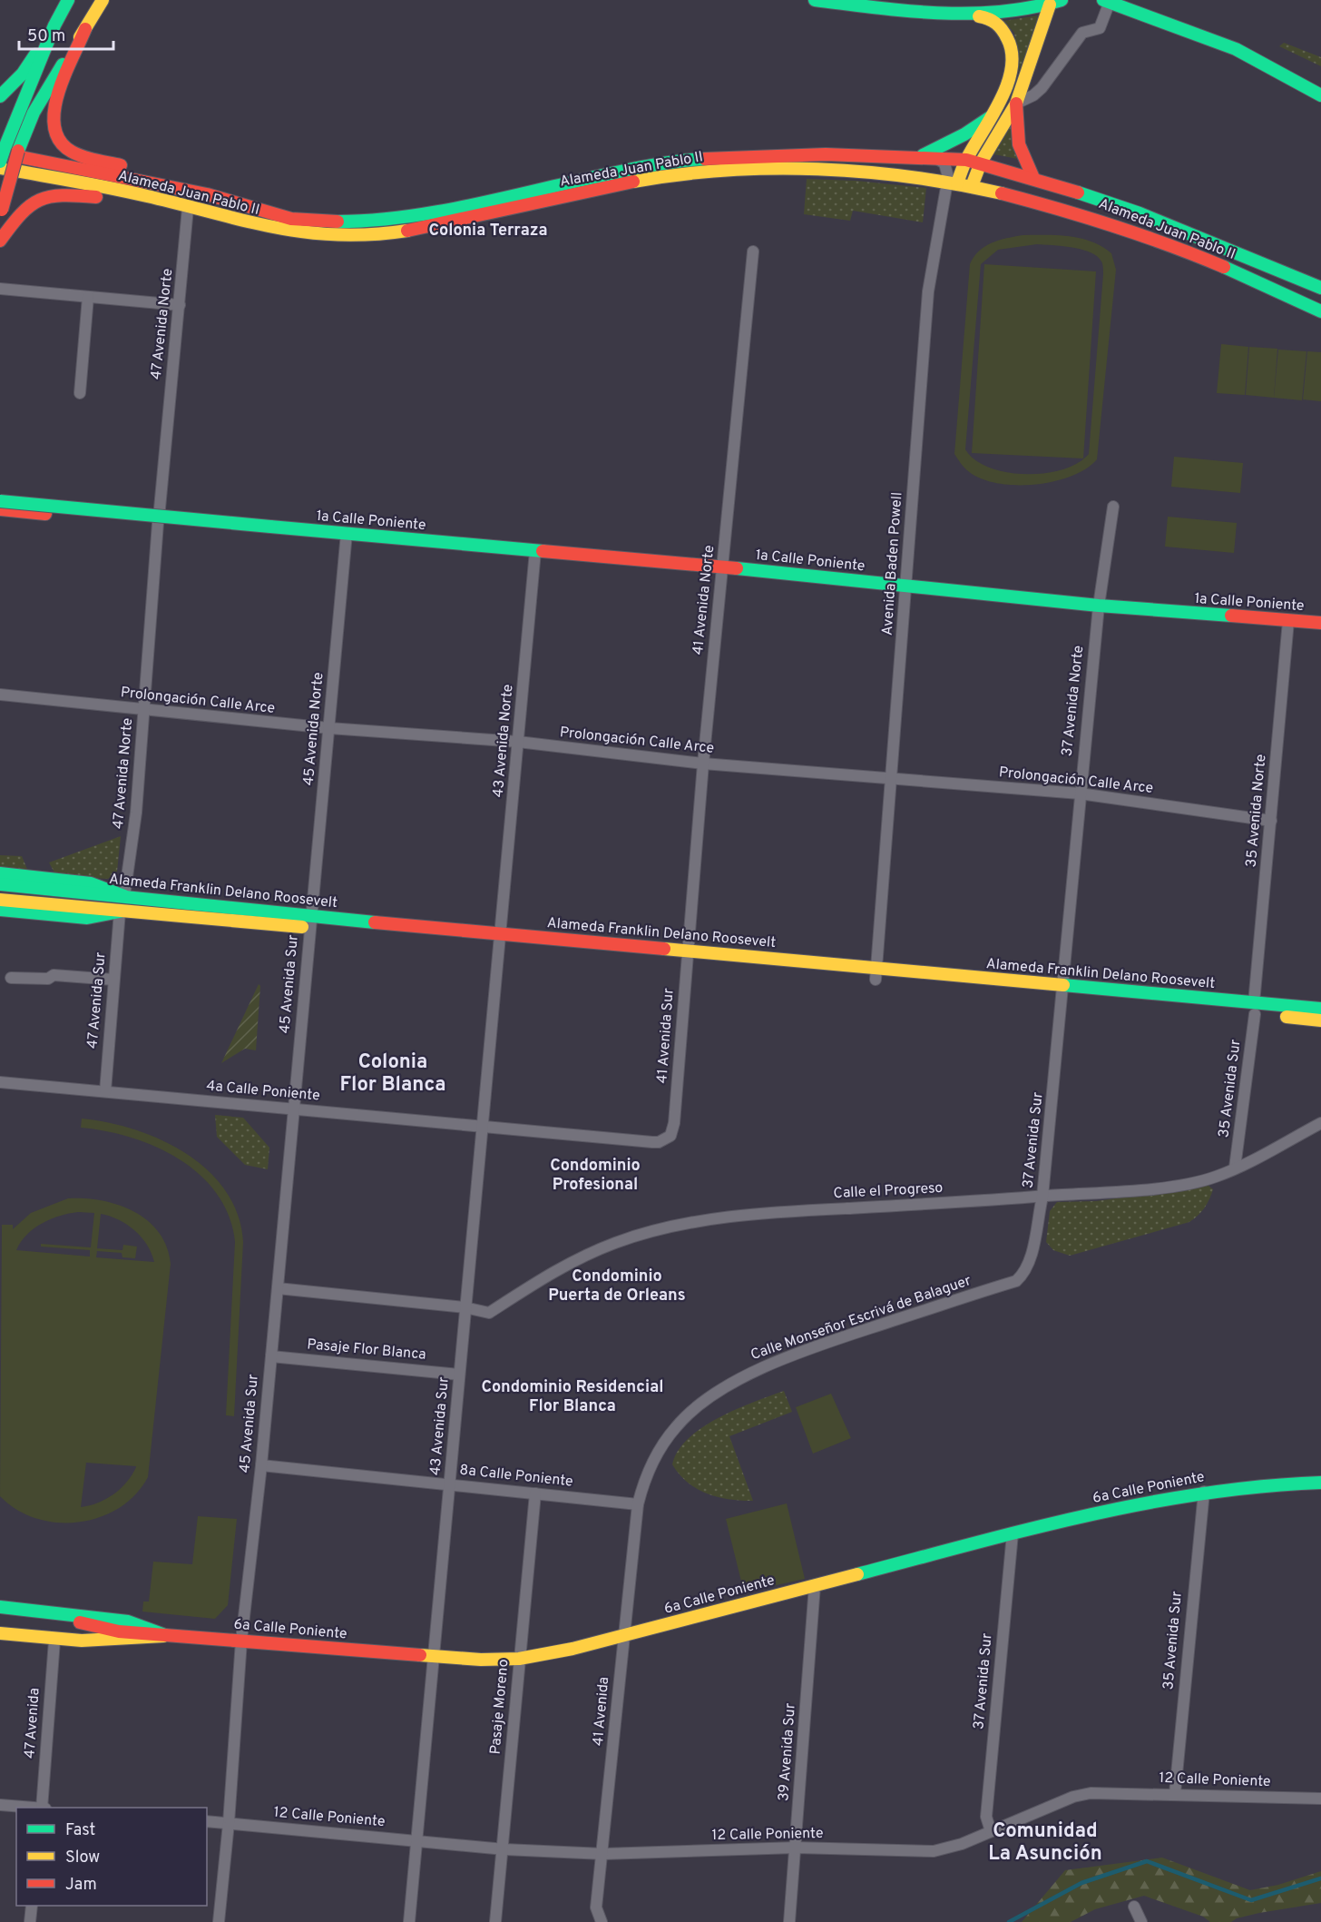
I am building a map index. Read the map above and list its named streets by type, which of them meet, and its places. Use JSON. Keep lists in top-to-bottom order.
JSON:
{
  "streets": {
    "main road": [
      "Alameda Juan Pablo II",
      "1a Calle Poniente",
      "Avenida Baden Powell",
      "Alameda Franklin Delano Roosevelt",
      "6a Calle Poniente"
    ],
    "street": [
      "47 Avenida Norte",
      "41 Avenida Norte",
      "Prolongación Calle Arce",
      "37 Avenida Norte",
      "45 Avenida Norte",
      "43 Avenida Norte",
      "35 Avenida Norte",
      "45 Avenida Sur",
      "47 Avenida Sur",
      "41 Avenida Sur",
      "35 Avenida Sur",
      "4a Calle Poniente",
      "37 Avenida Sur",
      "Calle el Progreso",
      "Calle Monseñor Escrivá de Balaguer",
      "Pasaje Flor Blanca",
      "43 Avenida Sur",
      "8a Calle Poniente",
      "Pasaje Moreno",
      "41 Avenida",
      "47 Avenida",
      "39 Avenida Sur",
      "12 Calle Poniente"
    ]
  },
  "crossings": [
    ["Alameda Juan Pablo II", "47 Avenida Norte"],
    ["Alameda Juan Pablo II", "Avenida Baden Powell"],
    ["47 Avenida Norte", "1a Calle Poniente"],
    ["47 Avenida Norte", "Prolongación Calle Arce"],
    ["47 Avenida Norte", "Alameda Franklin Delano Roosevelt"],
    ["1a Calle Poniente", "Avenida Baden Powell"],
    ["1a Calle Poniente", "41 Avenida Norte"],
    ["1a Calle Poniente", "37 Avenida Norte"],
    ["1a Calle Poniente", "45 Avenida Norte"],
    ["1a Calle Poniente", "43 Avenida Norte"],
    ["1a Calle Poniente", "35 Avenida Norte"],
    ["Avenida Baden Powell", "Prolongación Calle Arce"],
    ["Avenida Baden Powell", "Alameda Franklin Delano Roosevelt"],
    ["41 Avenida Norte", "Prolongación Calle Arce"],
    ["41 Avenida Norte", "Alameda Franklin Delano Roosevelt"],
    ["41 Avenida Norte", "41 Avenida Sur"],
    ["Prolongación Calle Arce", "37 Avenida Norte"],
    ["Prolongación Calle Arce", "45 Avenida Norte"],
    ["Prolongación Calle Arce", "43 Avenida Norte"],
    ["Prolongación Calle Arce", "35 Avenida Norte"],
    ["37 Avenida Norte", "Alameda Franklin Delano Roosevelt"],
    ["37 Avenida Norte", "37 Avenida Sur"],
    ["45 Avenida Norte", "Alameda Franklin Delano Roosevelt"],
    ["45 Avenida Norte", "45 Avenida Sur"],
    ["43 Avenida Norte", "Alameda Franklin Delano Roosevelt"],
    ["43 Avenida Norte", "43 Avenida Sur"],
    ["35 Avenida Norte", "Alameda Franklin Delano Roosevelt"],
    ["35 Avenida Norte", "35 Avenida Sur"],
    ["Alameda Franklin Delano Roosevelt", "45 Avenida Sur"],
    ["Alameda Franklin Delano Roosevelt", "47 Avenida Sur"],
    ["Alameda Franklin Delano Roosevelt", "41 Avenida Sur"],
    ["Alameda Franklin Delano Roosevelt", "35 Avenida Sur"],
    ["Alameda Franklin Delano Roosevelt", "37 Avenida Sur"],
    ["Alameda Franklin Delano Roosevelt", "43 Avenida Sur"],
    ["45 Avenida Sur", "4a Calle Poniente"],
    ["45 Avenida Sur", "Pasaje Flor Blanca"],
    ["45 Avenida Sur", "8a Calle Poniente"],
    ["45 Avenida Sur", "6a Calle Poniente"],
    ["45 Avenida Sur", "12 Calle Poniente"],
    ["47 Avenida Sur", "4a Calle Poniente"],
    ["41 Avenida Sur", "4a Calle Poniente"],
    ["35 Avenida Sur", "Calle el Progreso"],
    ["35 Avenida Sur", "6a Calle Poniente"],
    ["35 Avenida Sur", "12 Calle Poniente"],
    ["4a Calle Poniente", "43 Avenida Sur"],
    ["37 Avenida Sur", "Calle el Progreso"],
    ["37 Avenida Sur", "Calle Monseñor Escrivá de Balaguer"],
    ["37 Avenida Sur", "6a Calle Poniente"],
    ["37 Avenida Sur", "12 Calle Poniente"],
    ["Calle el Progreso", "43 Avenida Sur"],
    ["Calle Monseñor Escrivá de Balaguer", "8a Calle Poniente"],
    ["Calle Monseñor Escrivá de Balaguer", "41 Avenida"],
    ["Pasaje Flor Blanca", "43 Avenida Sur"],
    ["43 Avenida Sur", "8a Calle Poniente"],
    ["43 Avenida Sur", "6a Calle Poniente"],
    ["43 Avenida Sur", "12 Calle Poniente"],
    ["8a Calle Poniente", "Pasaje Moreno"],
    ["8a Calle Poniente", "41 Avenida"],
    ["6a Calle Poniente", "Pasaje Moreno"],
    ["6a Calle Poniente", "41 Avenida"],
    ["6a Calle Poniente", "39 Avenida Sur"],
    ["Pasaje Moreno", "12 Calle Poniente"],
    ["41 Avenida", "12 Calle Poniente"],
    ["39 Avenida Sur", "12 Calle Poniente"]
  ],
  "districts": [
    "Colonia Terraza",
    "Colonia Flor Blanca",
    "Condominio Profesional",
    "Condominio Puerta de Orleans",
    "Condominio Residencial Flor Blanca",
    "Comunidad La Asunción"
  ],
  "legend": ["Fast", "Slow", "Jam"],
  "scale_bar": "50 m"
}
